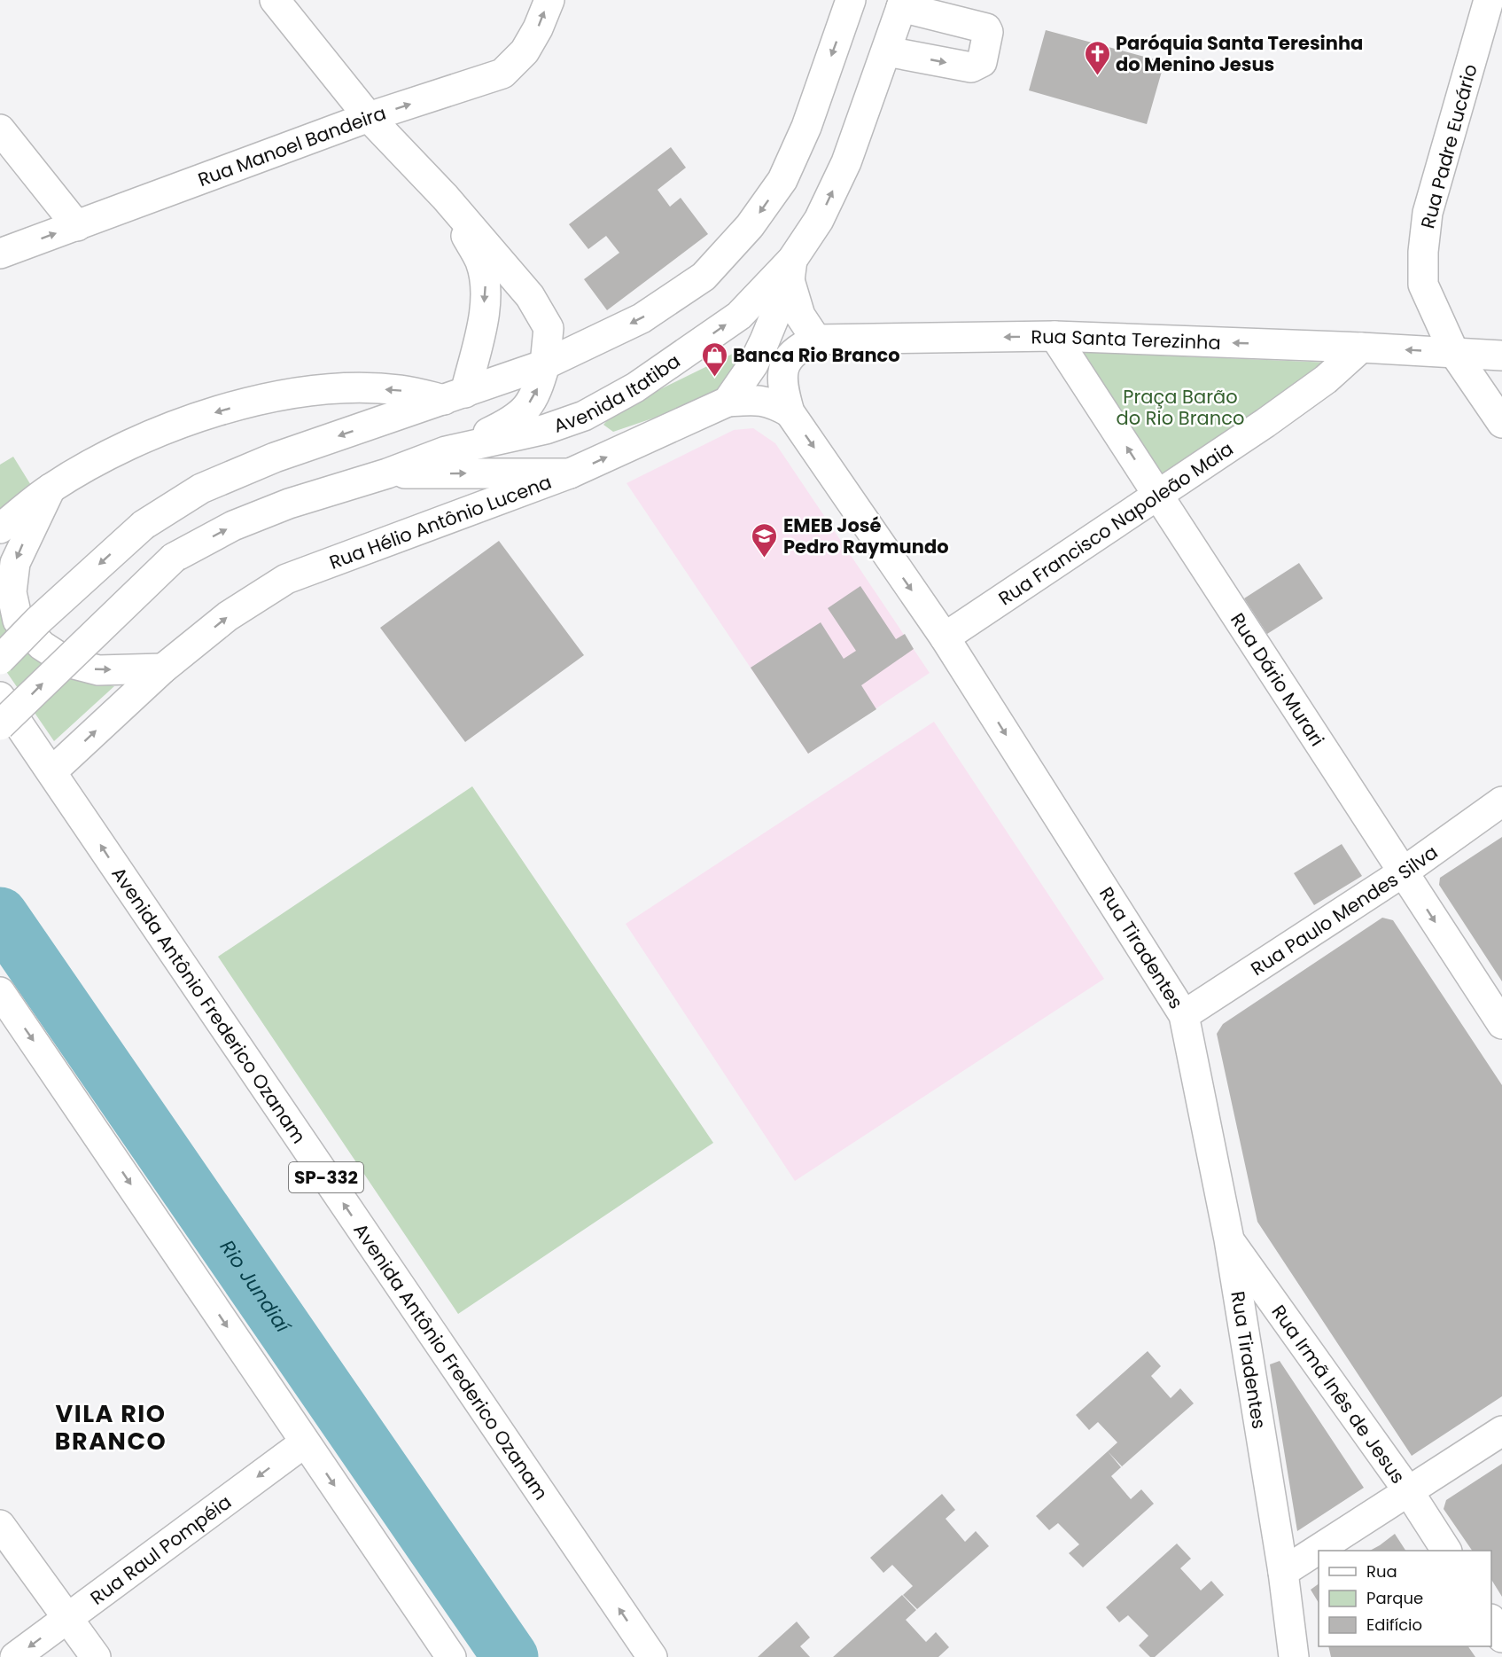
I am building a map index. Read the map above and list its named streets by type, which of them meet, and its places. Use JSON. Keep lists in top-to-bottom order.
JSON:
{
  "streets": {
    "street": [
      "Rua Manoel Bandeira",
      "Rua Padre Eucário",
      "Rua Santa Terezinha",
      "Avenida Itatiba",
      "Rua Hélio Antônio Lucena",
      "Rua Francisco Napoleão Maia",
      "Rua Dário Murari",
      "Rua Paulo Mendes Silva",
      "Rua Tiradentes",
      "Avenida Antônio Frederico Ozanam",
      "SP-332",
      "Rua Irmã Inês de Jesus",
      "Rua Raul Pompéia"
    ]
  },
  "crossings": [
    ["Rua Padre Eucário", "Rua Santa Terezinha"],
    ["Rua Santa Terezinha", "Rua Francisco Napoleão Maia"],
    ["Rua Santa Terezinha", "Rua Dário Murari"],
    ["Rua Santa Terezinha", "Rua Tiradentes"],
    ["Rua Hélio Antônio Lucena", "Avenida Antônio Frederico Ozanam"],
    ["Rua Francisco Napoleão Maia", "Rua Dário Murari"],
    ["Rua Francisco Napoleão Maia", "Rua Tiradentes"],
    ["Rua Dário Murari", "Rua Paulo Mendes Silva"],
    ["Rua Paulo Mendes Silva", "Rua Tiradentes"],
    ["Rua Tiradentes", "Rua Irmã Inês de Jesus"]
  ],
  "one_way": [
    "Rua Manoel Bandeira",
    "Rua Santa Terezinha",
    "Rua Tiradentes",
    "Rua Raul Pompéia"
  ],
  "districts": ["VILA RIO BRANCO"],
  "water": ["Rio Jundiaí"],
  "parks": ["Praça Barão do Rio Branco"],
  "places": {
    "church": ["Paróquia Santa Teresinha do Menino Jesus"],
    "shop": ["Banca Rio Branco"],
    "school or university": ["EMEB José Pedro Raymundo"]
  },
  "legend": ["Rua", "Parque", "Edifício"]
}
